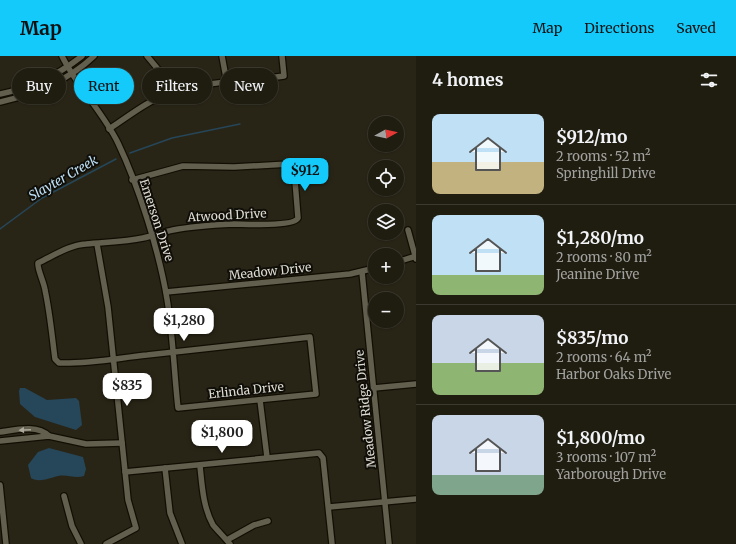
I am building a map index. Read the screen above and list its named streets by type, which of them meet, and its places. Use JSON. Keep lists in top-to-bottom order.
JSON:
{
  "streets": {
    "street": [
      "Atwood Drive",
      "Emerson Drive",
      "Meadow Drive",
      "Erlinda Drive",
      "Meadow Ridge Drive"
    ]
  },
  "crossings": [
    ["Atwood Drive", "Emerson Drive"],
    ["Emerson Drive", "Meadow Drive"],
    ["Emerson Drive", "Erlinda Drive"],
    ["Meadow Drive", "Meadow Ridge Drive"]
  ],
  "water": ["Slayter Creek"],
  "north": "right",
  "page": {
    "header": "Map",
    "nav": ["Map", "Directions", "Saved"],
    "heading": "4 homes",
    "chip": [
      "Buy",
      "Rent",
      "Filters",
      "New"
    ],
    "list": [
      {
        "name": "$912/mo",
        "note": "2 rooms · 52 m² · Springhill Drive"
      },
      {
        "name": "$1,280/mo",
        "note": "2 rooms · 80 m² · Jeanine Drive"
      },
      {
        "name": "$835/mo",
        "note": "2 rooms · 64 m² · Harbor Oaks Drive"
      },
      {
        "name": "$1,800/mo",
        "note": "3 rooms · 107 m² · Yarborough Drive"
      }
    ],
    "map_buttons": ["+", "−"],
    "price": [
      "$912",
      "$1,280",
      "$835",
      "$1,800"
    ]
  }
}
